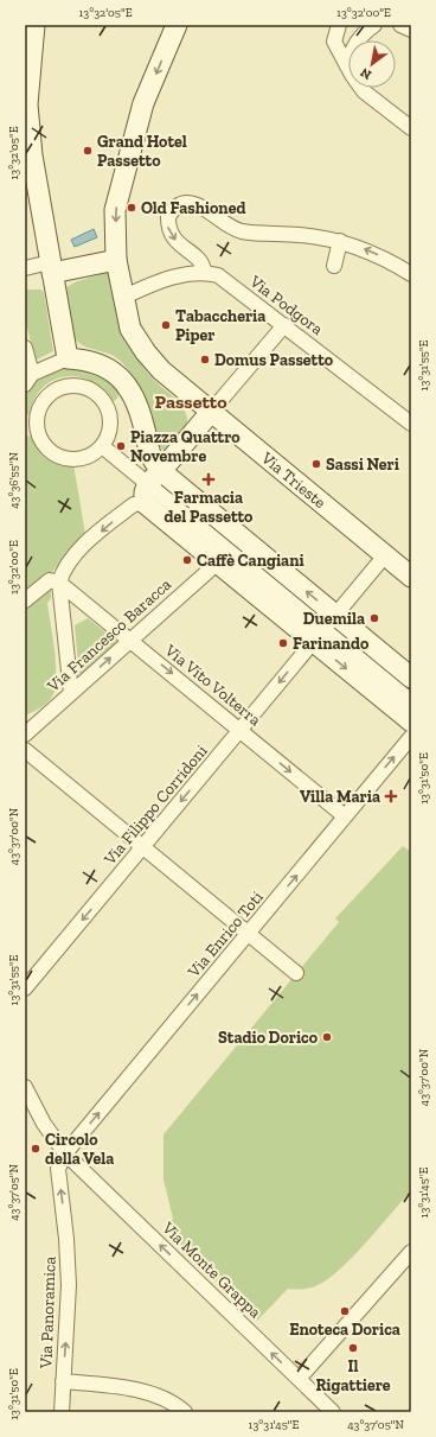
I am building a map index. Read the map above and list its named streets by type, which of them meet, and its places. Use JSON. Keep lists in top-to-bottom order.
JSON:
{
  "streets": {
    "street": [
      "Via Podgora",
      "Via Trieste",
      "Via Francesco Baracca",
      "Via Vito Volterra",
      "Via Filippo Corridoni",
      "Via Enrico Toti",
      "Via Monte Grappa",
      "Via Panoramica"
    ]
  },
  "crossings": [
    ["Via Trieste", "Via Filippo Corridoni"],
    ["Via Francesco Baracca", "Via Vito Volterra"],
    ["Via Vito Volterra", "Via Filippo Corridoni"],
    ["Via Vito Volterra", "Via Enrico Toti"],
    ["Via Enrico Toti", "Via Monte Grappa"],
    ["Via Enrico Toti", "Via Panoramica"],
    ["Via Monte Grappa", "Via Panoramica"]
  ],
  "one_way": [
    "Via Filippo Corridoni",
    "Via Enrico Toti",
    "Via Monte Grappa",
    "Via Panoramica"
  ],
  "districts": ["Passetto"],
  "places": {
    "other": [
      "Grand Hotel Passetto",
      "Old Fashioned",
      "Tabaccheria Piper",
      "Domus Passetto",
      "Piazza Quattro Novembre",
      "Sassi Neri",
      "Caffè Cangiani",
      "Duemila",
      "Farinando",
      "Stadio Dorico",
      "Circolo della Vela",
      "Enoteca Dorica",
      "Il Rigattiere"
    ],
    "health": ["Farmacia del Passetto", "Villa Maria"]
  },
  "north": "bottom left",
  "coordinates": [
    "13°32'05\"E",
    "13°32'00\"E",
    "13°31'55\"E",
    "43°36'55\"N",
    "13°31'50\"E",
    "43°37'00\"N",
    "13°31'45\"E",
    "43°37'05\"N"
  ]
}
